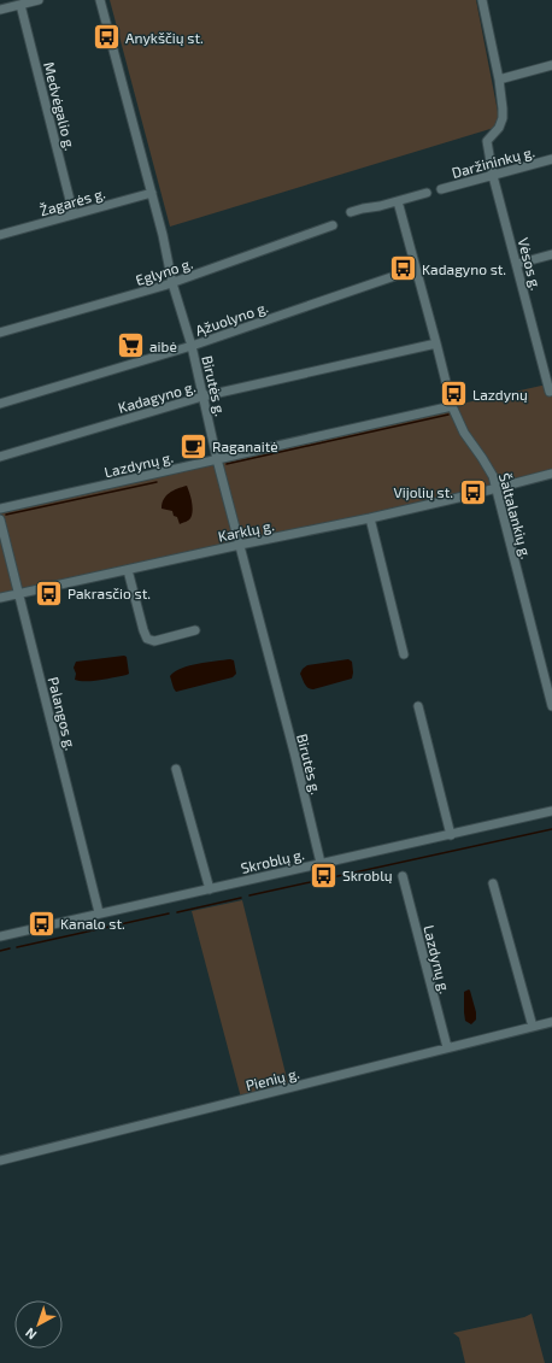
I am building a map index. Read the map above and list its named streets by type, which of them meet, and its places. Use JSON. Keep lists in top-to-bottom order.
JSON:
{
  "streets": {
    "street": [
      "Medvėgalio g.",
      "Daržininkų g.",
      "Žagarės g.",
      "Vėsos g.",
      "Eglyno g.",
      "Ąžuolyno g.",
      "Birutės g.",
      "Kadagyno g.",
      "Lazdynų g.",
      "Šaltalankių g.",
      "Karklų g.",
      "Palangos g.",
      "Skroblų g.",
      "Pienių g."
    ]
  },
  "crossings": [
    ["Medvėgalio g.", "Žagarės g."],
    ["Daržininkų g.", "Vėsos g."],
    ["Žagarės g.", "Birutės g."],
    ["Eglyno g.", "Birutės g."],
    ["Ąžuolyno g.", "Birutės g."],
    ["Ąžuolyno g.", "Šaltalankių g."],
    ["Birutės g.", "Kadagyno g."],
    ["Birutės g.", "Lazdynų g."],
    ["Birutės g.", "Karklų g."],
    ["Birutės g.", "Skroblų g."],
    ["Kadagyno g.", "Šaltalankių g."],
    ["Lazdynų g.", "Šaltalankių g."],
    ["Lazdynų g.", "Pienių g."],
    ["Šaltalankių g.", "Karklų g."],
    ["Karklų g.", "Palangos g."],
    ["Palangos g.", "Skroblų g."]
  ],
  "places": {
    "bus stop": [
      "Anykščių st.",
      "Kadagyno st.",
      "Lazdynų",
      "Vijolių st.",
      "Pakrasčio st.",
      "Skroblų",
      "Kanalo st."
    ],
    "supermarket": ["aibė"],
    "cafe": ["Raganaitė"]
  },
  "north": "bottom left"
}
